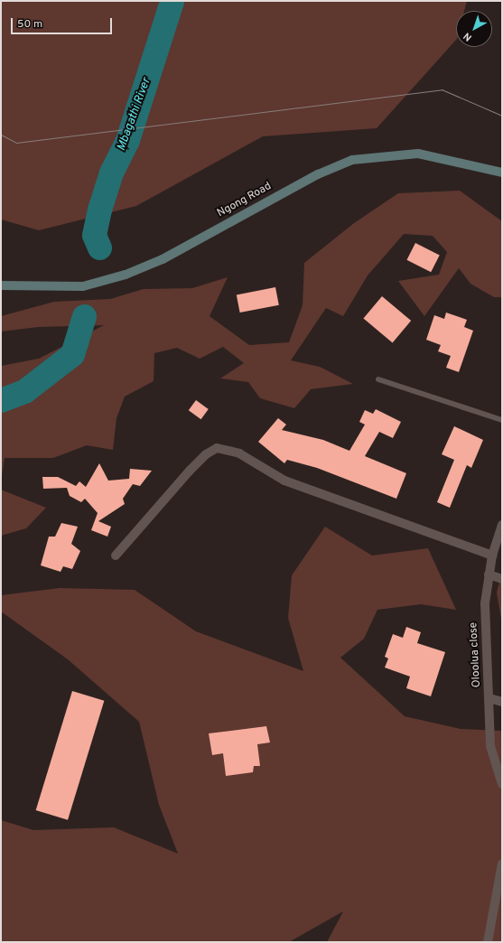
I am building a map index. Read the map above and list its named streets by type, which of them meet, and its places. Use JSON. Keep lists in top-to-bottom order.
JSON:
{
  "streets": {
    "main road": ["Ngong Road"],
    "street": ["Oloolua close"]
  },
  "water": ["Mbagathi River"],
  "scale_bar": "50 m",
  "north": "bottom left"
}
